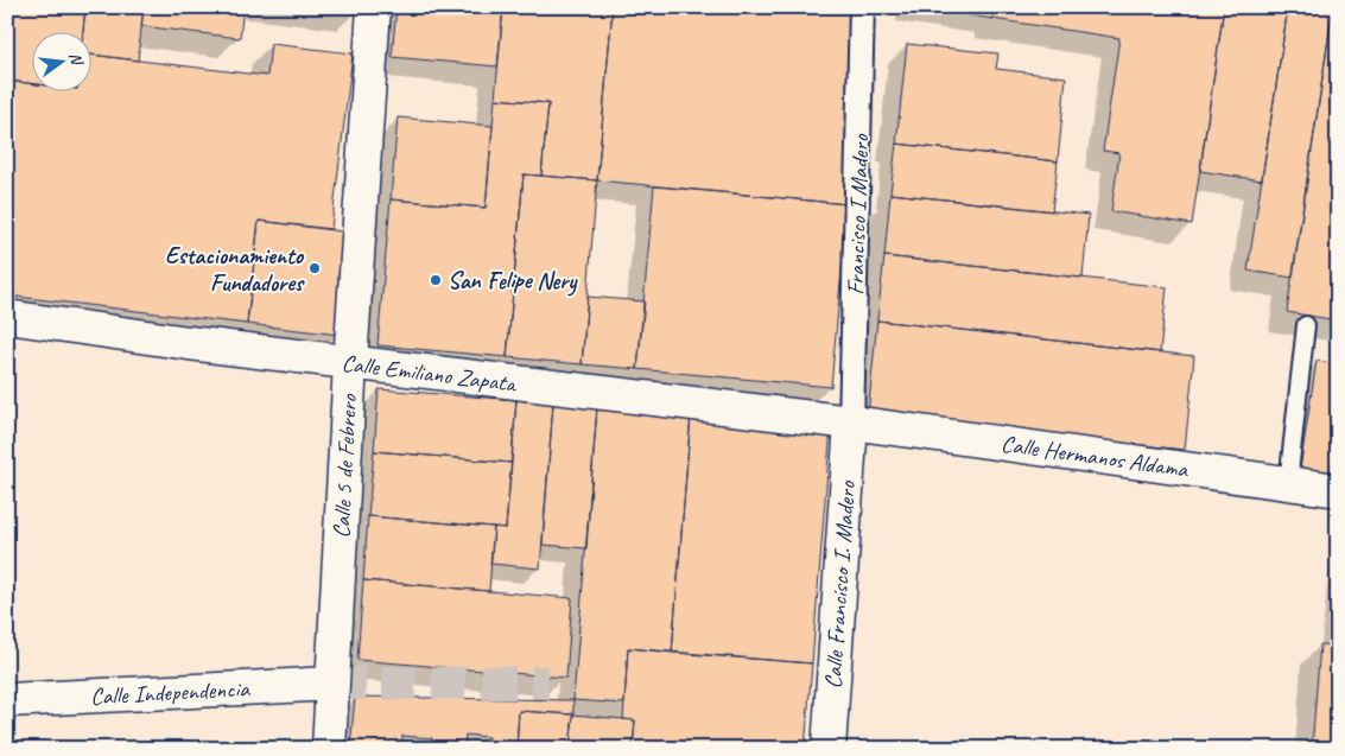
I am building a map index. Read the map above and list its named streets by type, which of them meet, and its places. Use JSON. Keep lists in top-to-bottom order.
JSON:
{
  "streets": {
    "street": [
      "Francisco I Madero",
      "Calle Emiliano Zapata",
      "Calle Hermanos Aldama",
      "Calle 5 de Febrero",
      "Calle Francisco I. Madero",
      "Calle Independencia"
    ]
  },
  "crossings": [
    ["Francisco I Madero", "Calle Emiliano Zapata"],
    ["Francisco I Madero", "Calle Hermanos Aldama"],
    ["Francisco I Madero", "Calle Francisco I. Madero"],
    ["Calle Emiliano Zapata", "Calle Hermanos Aldama"],
    ["Calle Emiliano Zapata", "Calle 5 de Febrero"],
    ["Calle Emiliano Zapata", "Calle Francisco I. Madero"],
    ["Calle Hermanos Aldama", "Calle Francisco I. Madero"],
    ["Calle 5 de Febrero", "Calle Independencia"]
  ],
  "places": ["Estacionamiento Fundadores", "San Felipe Nery"],
  "north": "right"
}
